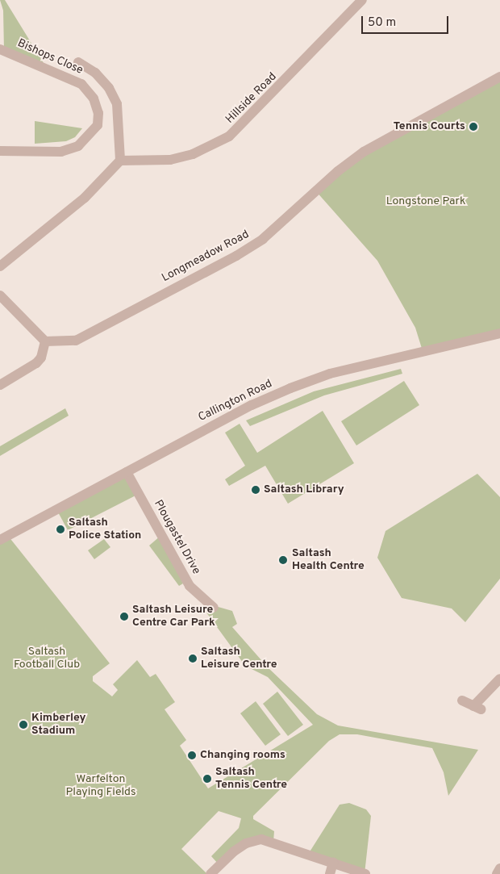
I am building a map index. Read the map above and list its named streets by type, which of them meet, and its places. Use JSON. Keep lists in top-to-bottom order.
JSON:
{
  "streets": {
    "street": [
      "Bishops Close",
      "Hillside Road",
      "Longmeadow Road",
      "Callington Road",
      "Plougastel Drive"
    ]
  },
  "crossings": [
    ["Callington Road", "Plougastel Drive"]
  ],
  "parks": ["Longstone Park", "Saltash Football Club", "Warfelton Playing Fields"],
  "places": [
    "Tennis Courts",
    "Saltash Library",
    "Saltash Police Station",
    "Saltash Health Centre",
    "Saltash Leisure Centre Car Park",
    "Saltash Leisure Centre",
    "Kimberley Stadium",
    "Changing rooms",
    "Saltash Tennis Centre"
  ],
  "scale_bar": "50 m"
}
